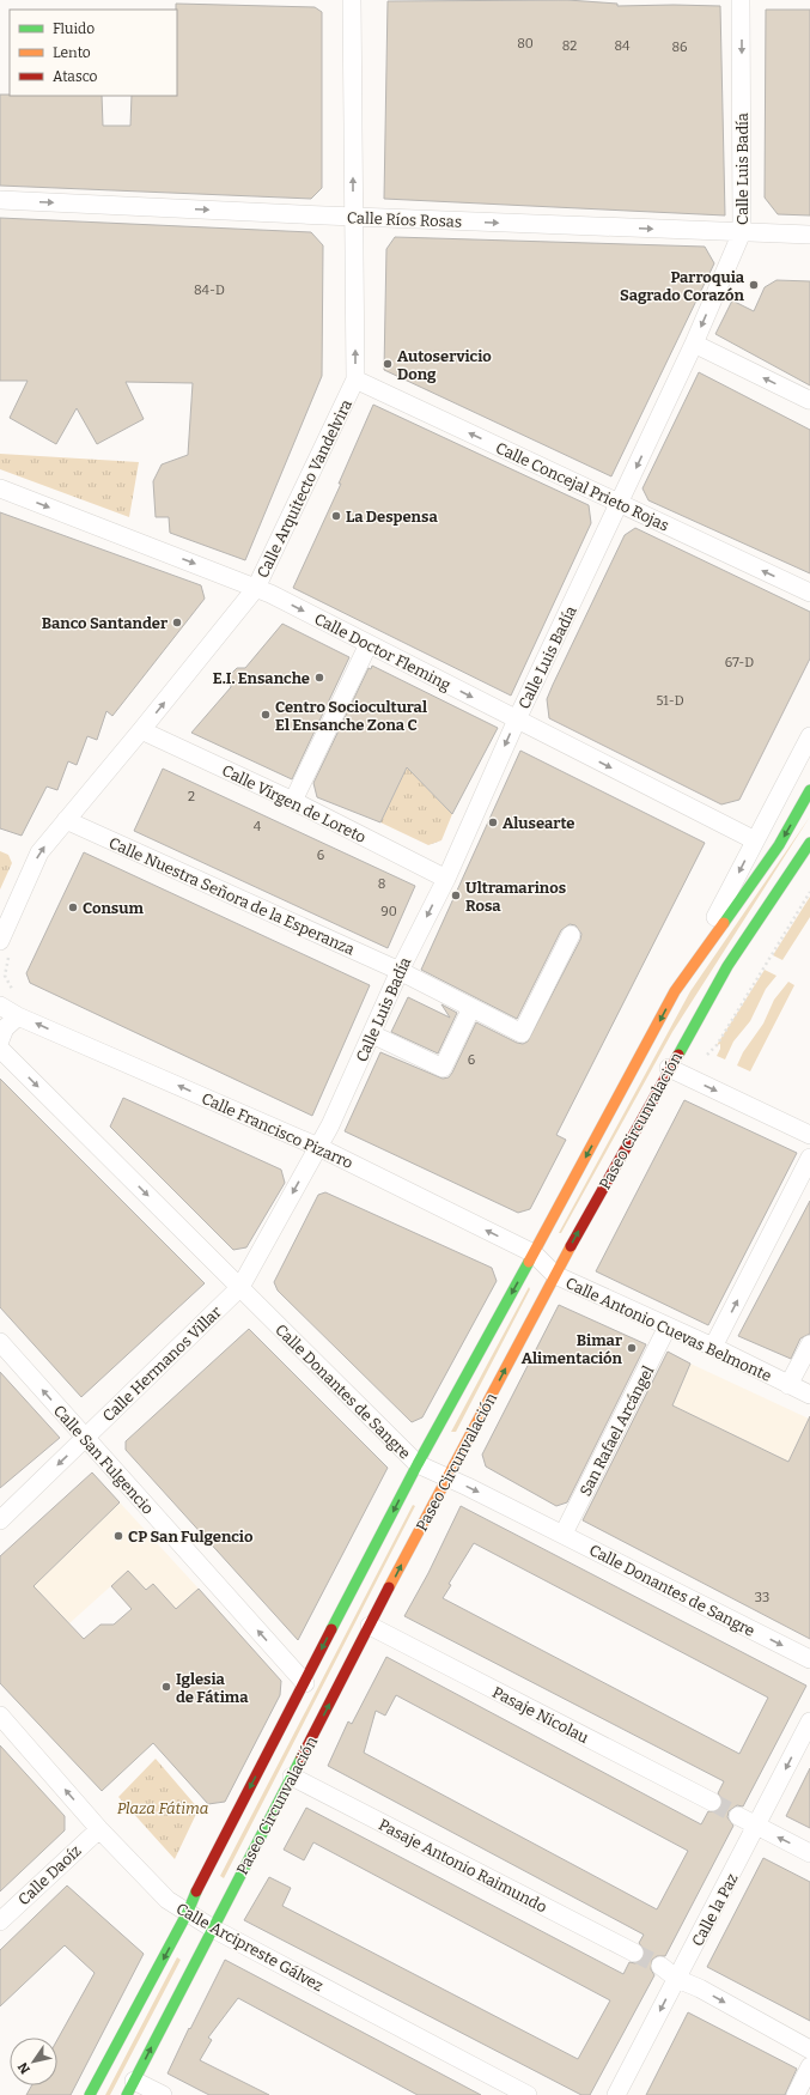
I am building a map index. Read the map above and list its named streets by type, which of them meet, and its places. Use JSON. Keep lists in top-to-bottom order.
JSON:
{
  "streets": {
    "main road": ["Paseo Circunvalación"],
    "street": [
      "Calle Luis Badía",
      "Calle Ríos Rosas",
      "Calle Concejal Prieto Rojas",
      "Calle Arquitecto Vandelvira",
      "Calle Doctor Fleming",
      "Calle Virgen de Loreto",
      "Calle Nuestra Señora de la Esperanza",
      "Calle Francisco Pizarro",
      "Calle Antonio Cuevas Belmonte",
      "Calle Hermanos Villar",
      "Calle Donantes de Sangre",
      "San Rafael Arcángel",
      "Calle San Fulgencio",
      "Pasaje Nicolau",
      "Pasaje Antonio Raimundo",
      "Calle Daoíz",
      "Calle la Paz",
      "Calle Arcipreste Gálvez"
    ]
  },
  "crossings": [
    ["Calle Luis Badía", "Calle Ríos Rosas"],
    ["Calle Luis Badía", "Calle Concejal Prieto Rojas"],
    ["Calle Luis Badía", "Calle Doctor Fleming"],
    ["Calle Luis Badía", "Calle Virgen de Loreto"],
    ["Calle Luis Badía", "Calle Nuestra Señora de la Esperanza"],
    ["Calle Luis Badía", "Calle Francisco Pizarro"],
    ["Calle Luis Badía", "Calle Hermanos Villar"],
    ["Calle Luis Badía", "Calle Donantes de Sangre"],
    ["Calle Ríos Rosas", "Calle Arquitecto Vandelvira"],
    ["Calle Concejal Prieto Rojas", "Calle Arquitecto Vandelvira"],
    ["Calle Arquitecto Vandelvira", "Calle Doctor Fleming"],
    ["Calle Arquitecto Vandelvira", "Calle Virgen de Loreto"],
    ["Calle Arquitecto Vandelvira", "Calle Nuestra Señora de la Esperanza"],
    ["Calle Doctor Fleming", "Paseo Circunvalación"],
    ["Paseo Circunvalación", "Calle Francisco Pizarro"],
    ["Paseo Circunvalación", "Calle Antonio Cuevas Belmonte"],
    ["Paseo Circunvalación", "Calle Donantes de Sangre"],
    ["Paseo Circunvalación", "Calle San Fulgencio"],
    ["Paseo Circunvalación", "Pasaje Nicolau"],
    ["Paseo Circunvalación", "Pasaje Antonio Raimundo"],
    ["Paseo Circunvalación", "Calle Arcipreste Gálvez"],
    ["Calle Francisco Pizarro", "Calle Antonio Cuevas Belmonte"],
    ["Calle Antonio Cuevas Belmonte", "San Rafael Arcángel"],
    ["Calle Hermanos Villar", "Calle Donantes de Sangre"],
    ["Calle Hermanos Villar", "Calle San Fulgencio"],
    ["Calle Donantes de Sangre", "San Rafael Arcángel"],
    ["Calle Daoíz", "Calle Arcipreste Gálvez"]
  ],
  "one_way": [
    "Calle Luis Badía",
    "Calle Ríos Rosas",
    "Calle Concejal Prieto Rojas",
    "Calle Arquitecto Vandelvira",
    "Calle Doctor Fleming",
    "Calle Francisco Pizarro",
    "Calle Hermanos Villar",
    "Calle Donantes de Sangre",
    "Calle San Fulgencio",
    "Calle la Paz"
  ],
  "parks": ["Plaza Fátima"],
  "places": [
    "Parroquia Sagrado Corazón",
    "Autoservicio Dong",
    "La Despensa",
    "Banco Santander",
    "E.I. Ensanche",
    "Centro Sociocultural El Ensanche Zona C",
    "Alusearte",
    "Ultramarinos Rosa",
    "Consum",
    "Bimar Alimentación",
    "CP San Fulgencio",
    "Iglesia de Fátima"
  ],
  "house_numbers": [
    "80",
    "82",
    "84",
    "86",
    "84-D",
    "67-D",
    "51-D",
    "2",
    "4",
    "6",
    "8",
    "90",
    "6",
    "33"
  ],
  "legend": ["Fluido", "Lento", "Atasco"],
  "north": "bottom left"
}
